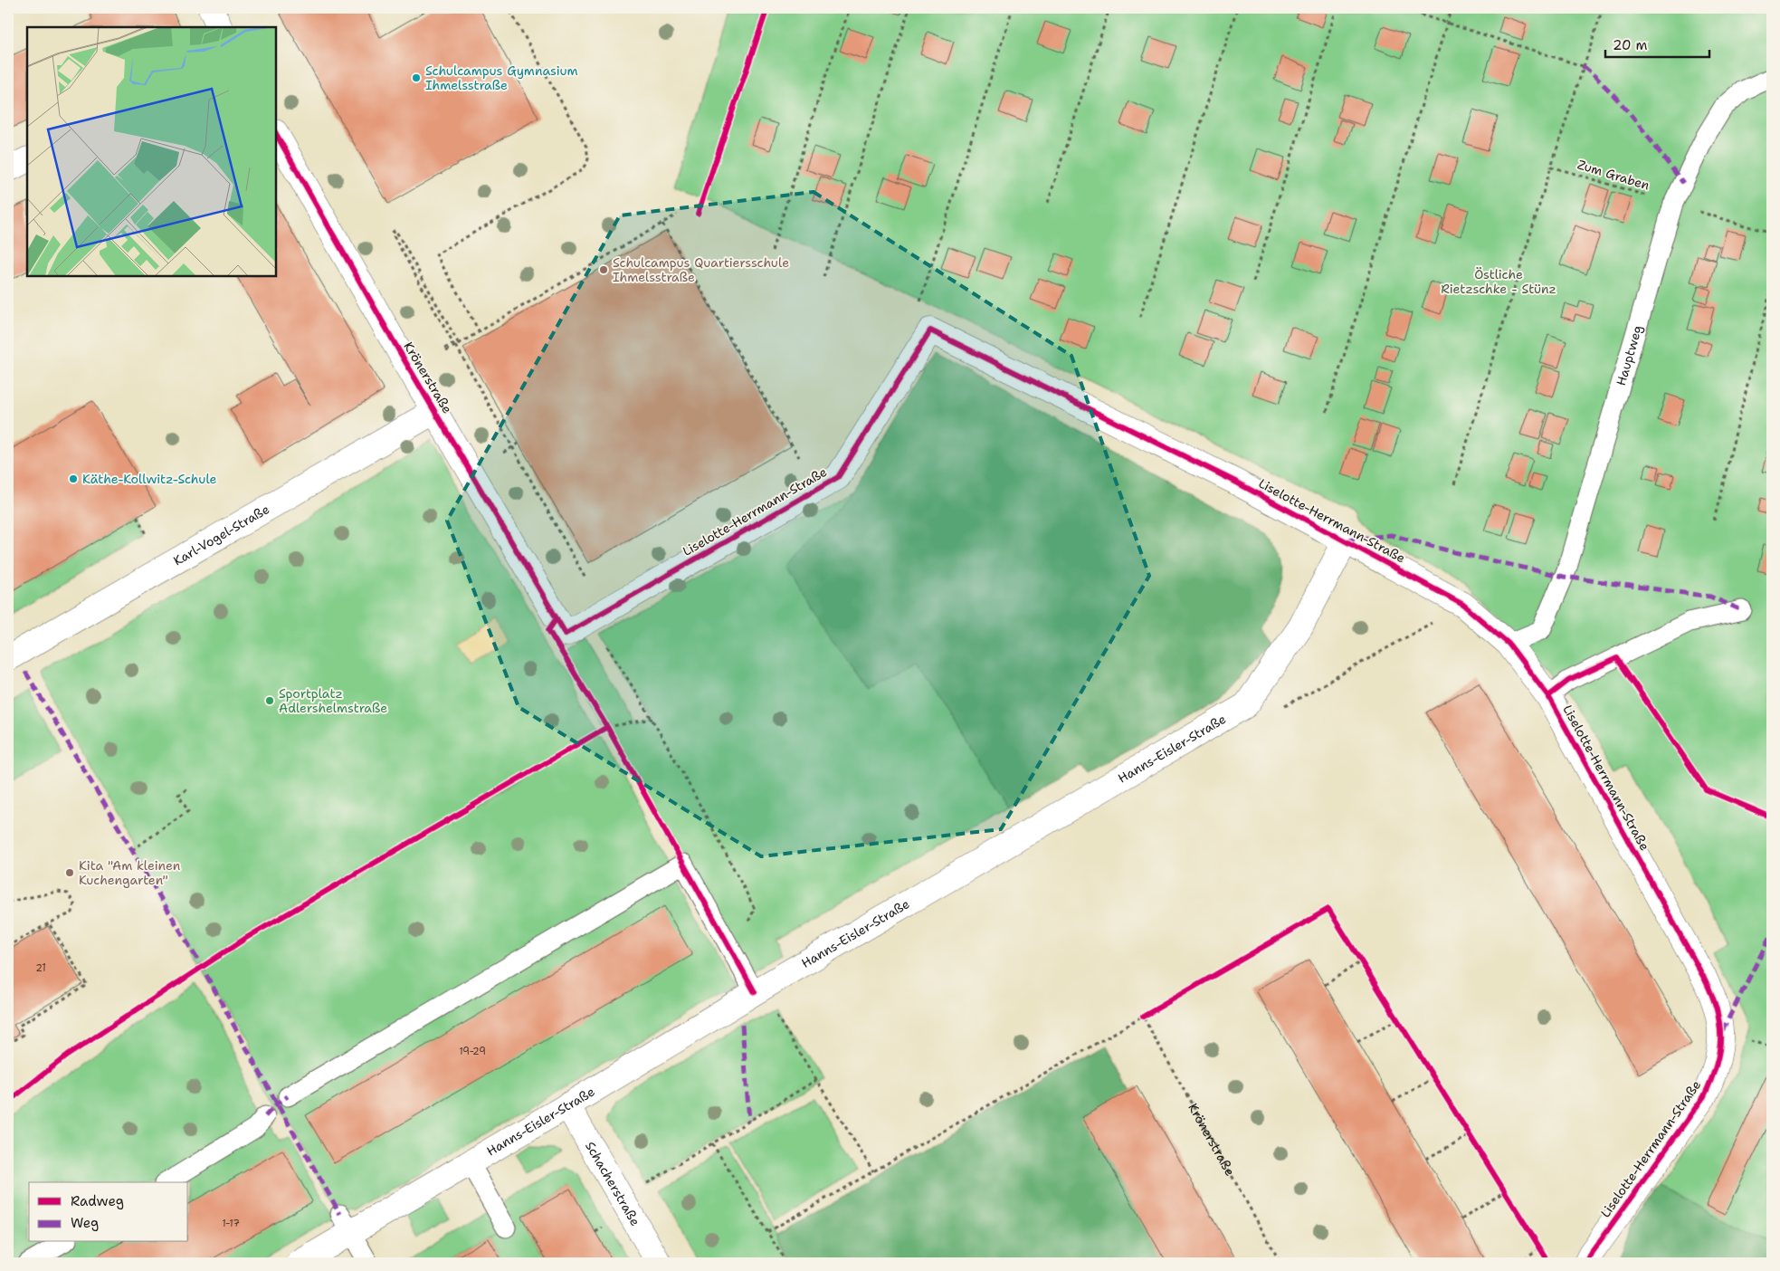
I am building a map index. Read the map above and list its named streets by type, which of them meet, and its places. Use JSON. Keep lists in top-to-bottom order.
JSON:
{
  "streets": {
    "street": [
      "Krönerstraße",
      "Liselotte-Herrmann-Straße",
      "Karl-Vogel-Straße",
      "Hanns-Eisler-Straße",
      "Schacherstraße"
    ],
    "lane": ["Hauptweg"],
    "path": ["Zum Graben"]
  },
  "crossings": [
    ["Zum Graben", "Hauptweg"],
    ["Hauptweg", "Liselotte-Herrmann-Straße"],
    ["Krönerstraße", "Liselotte-Herrmann-Straße"],
    ["Krönerstraße", "Karl-Vogel-Straße"],
    ["Liselotte-Herrmann-Straße", "Hanns-Eisler-Straße"],
    ["Hanns-Eisler-Straße", "Schacherstraße"]
  ],
  "parks": ["Östliche Rietzschke - Stünz"],
  "places": [
    "Schulcampus Gymnasium Ihmelsstraße",
    "Schulcampus Quartiersschule Ihmelsstraße",
    "Käthe-Kollwitz-Schule",
    "Sportplatz Adlershelmstraße",
    "Kita \"Am kleinen Kuchengarten\""
  ],
  "house_numbers": ["21", "19-29", "1-17"],
  "legend": ["Radweg", "Weg"],
  "scale_bar": "20 m"
}
